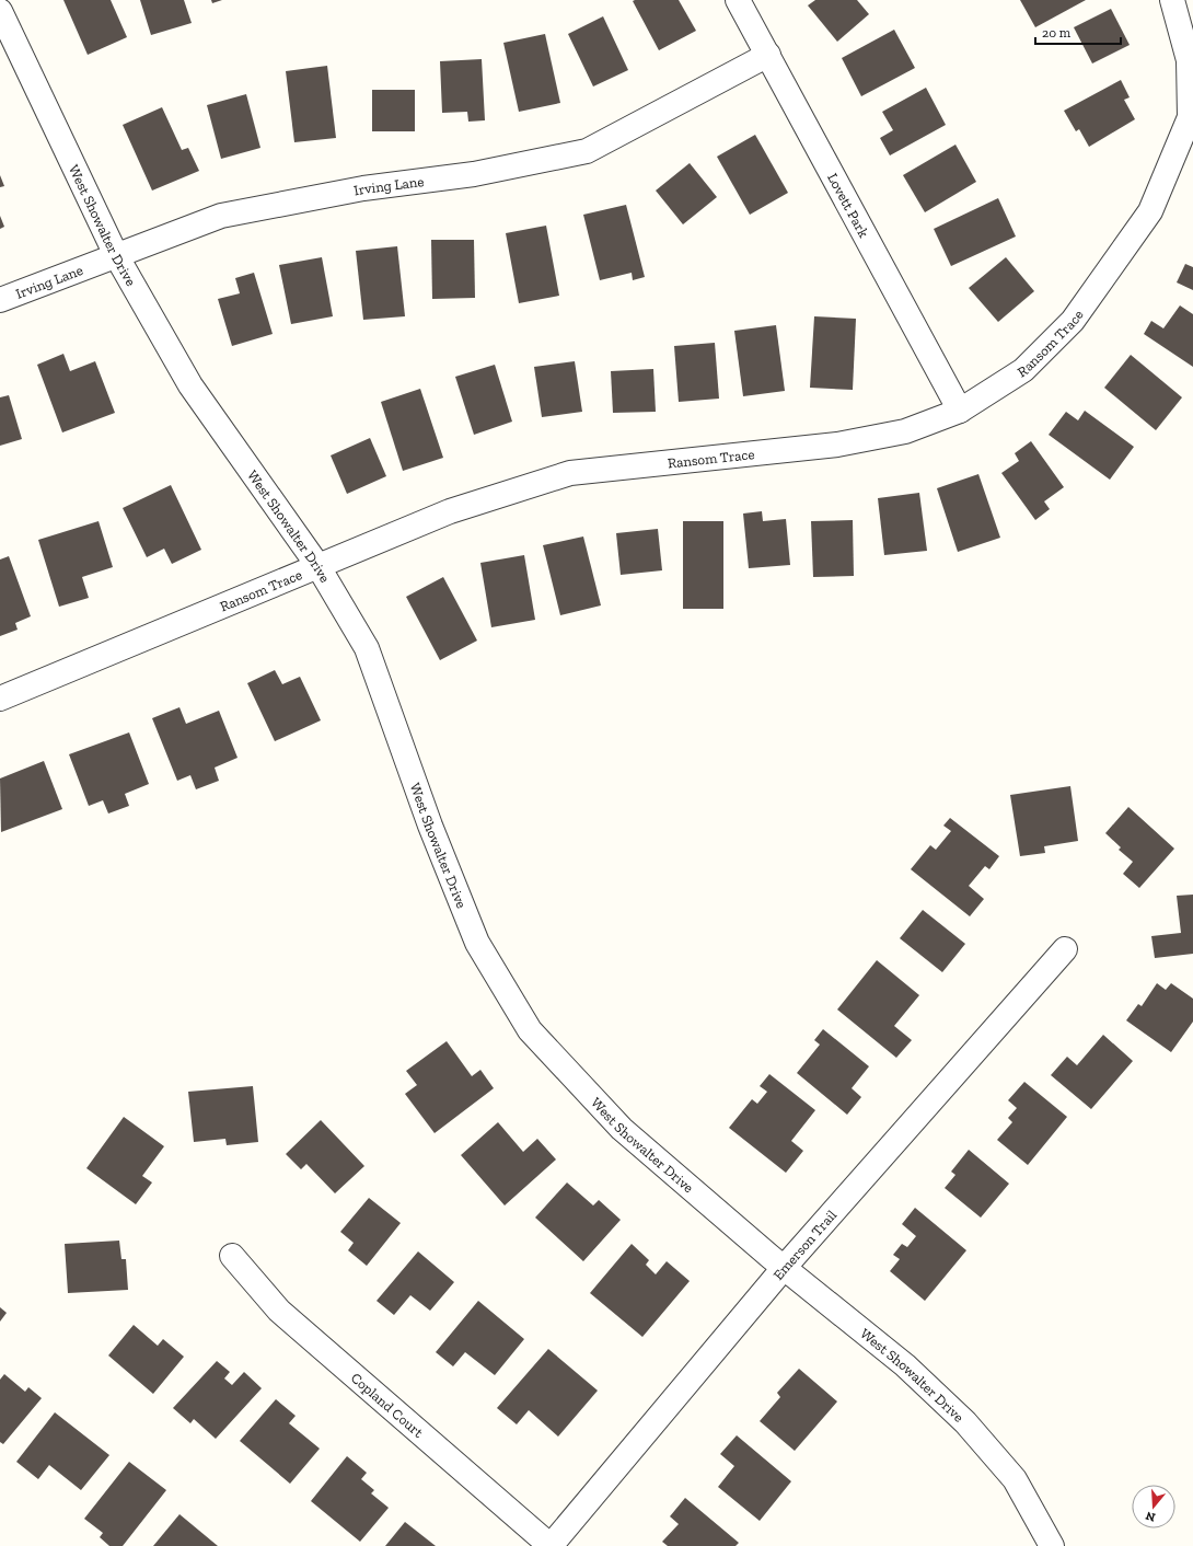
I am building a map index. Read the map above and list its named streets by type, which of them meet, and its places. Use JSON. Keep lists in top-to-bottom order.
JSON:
{
  "streets": {
    "street": [
      "Irving Lane",
      "Lovett Park",
      "West Showalter Drive",
      "Ransom Trace",
      "Emerson Trail",
      "Copland Court"
    ]
  },
  "crossings": [
    ["Irving Lane", "Lovett Park"],
    ["Irving Lane", "West Showalter Drive"],
    ["Lovett Park", "Ransom Trace"],
    ["West Showalter Drive", "Ransom Trace"],
    ["West Showalter Drive", "Emerson Trail"],
    ["Emerson Trail", "Copland Court"]
  ],
  "scale_bar": "20 m",
  "north": "bottom"
}
